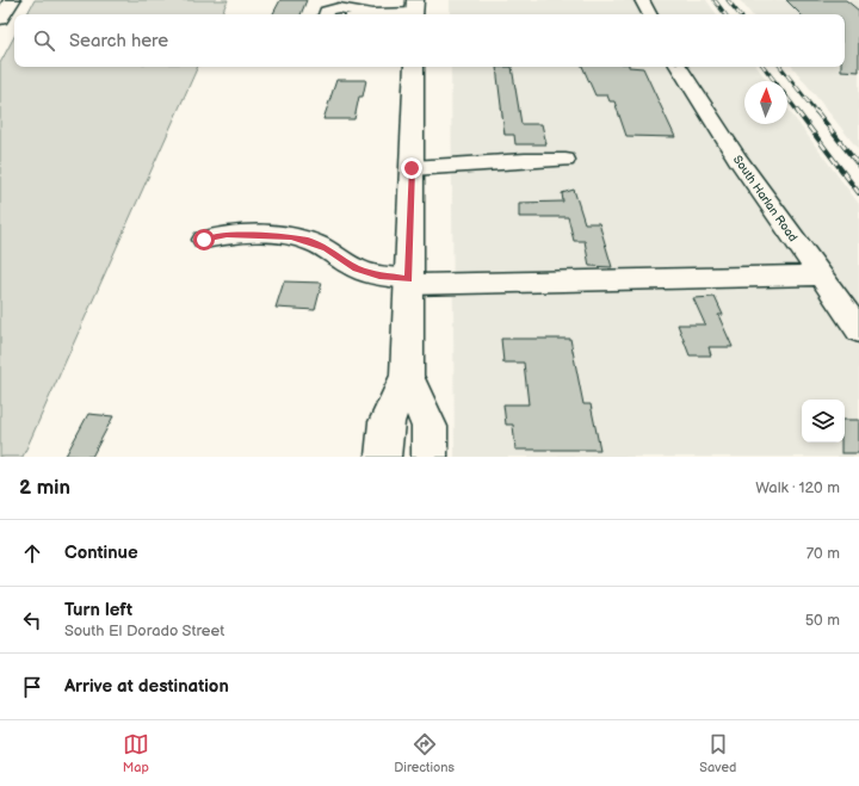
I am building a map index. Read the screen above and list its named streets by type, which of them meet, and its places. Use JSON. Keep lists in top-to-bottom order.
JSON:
{
  "streets": {
    "street": ["South Harlan Road"]
  },
  "north": "top",
  "page": {
    "search": "Search here",
    "heading": ["2 min", "Walk · 120 m"],
    "list": [
      ["Continue", "70 m"],
      ["Turn left", "South El Dorado Street", "50 m"],
      "Arrive at destination"
    ],
    "nav": ["Map", "Directions", "Saved"]
  }
}
